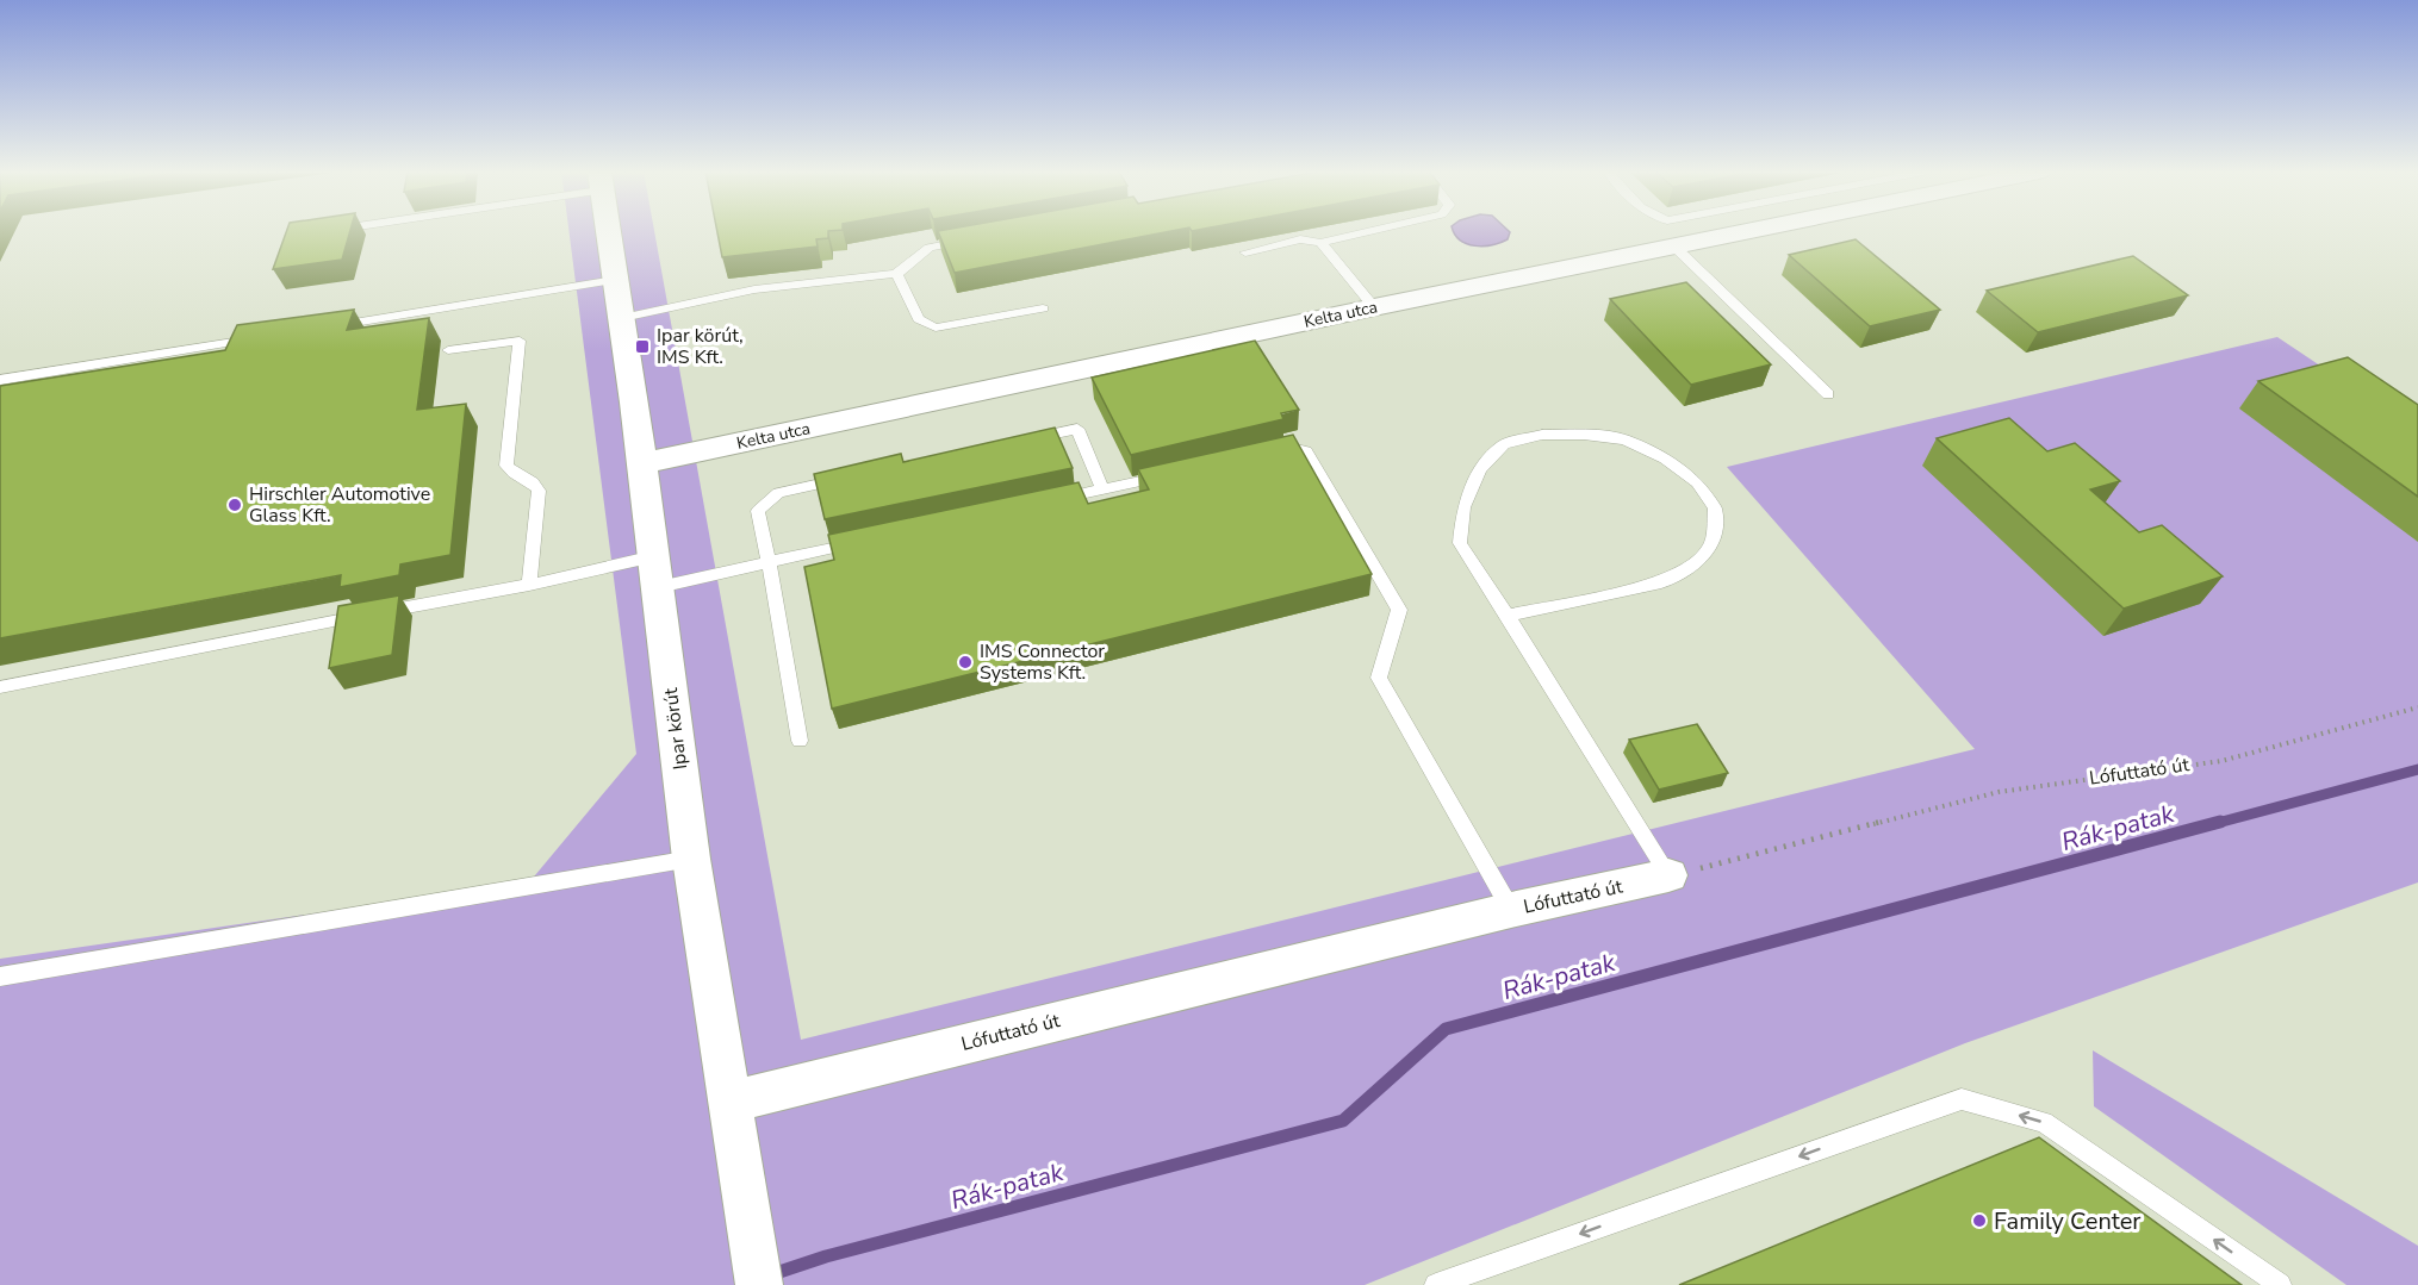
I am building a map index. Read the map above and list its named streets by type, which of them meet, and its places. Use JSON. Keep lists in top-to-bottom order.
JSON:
{
  "streets": {
    "street": ["Kelta utca", "Ipar körút", "Lófuttató út"]
  },
  "crossings": [
    ["Kelta utca", "Ipar körút"],
    ["Ipar körút", "Lófuttató út"]
  ],
  "water": ["Rák-patak"],
  "places": {
    "transit": ["Ipar körút, IMS Kft."],
    "other": ["Hirschler Automotive Glass Kft.", "IMS Connector Systems Kft.", "Family Center"]
  }
}
